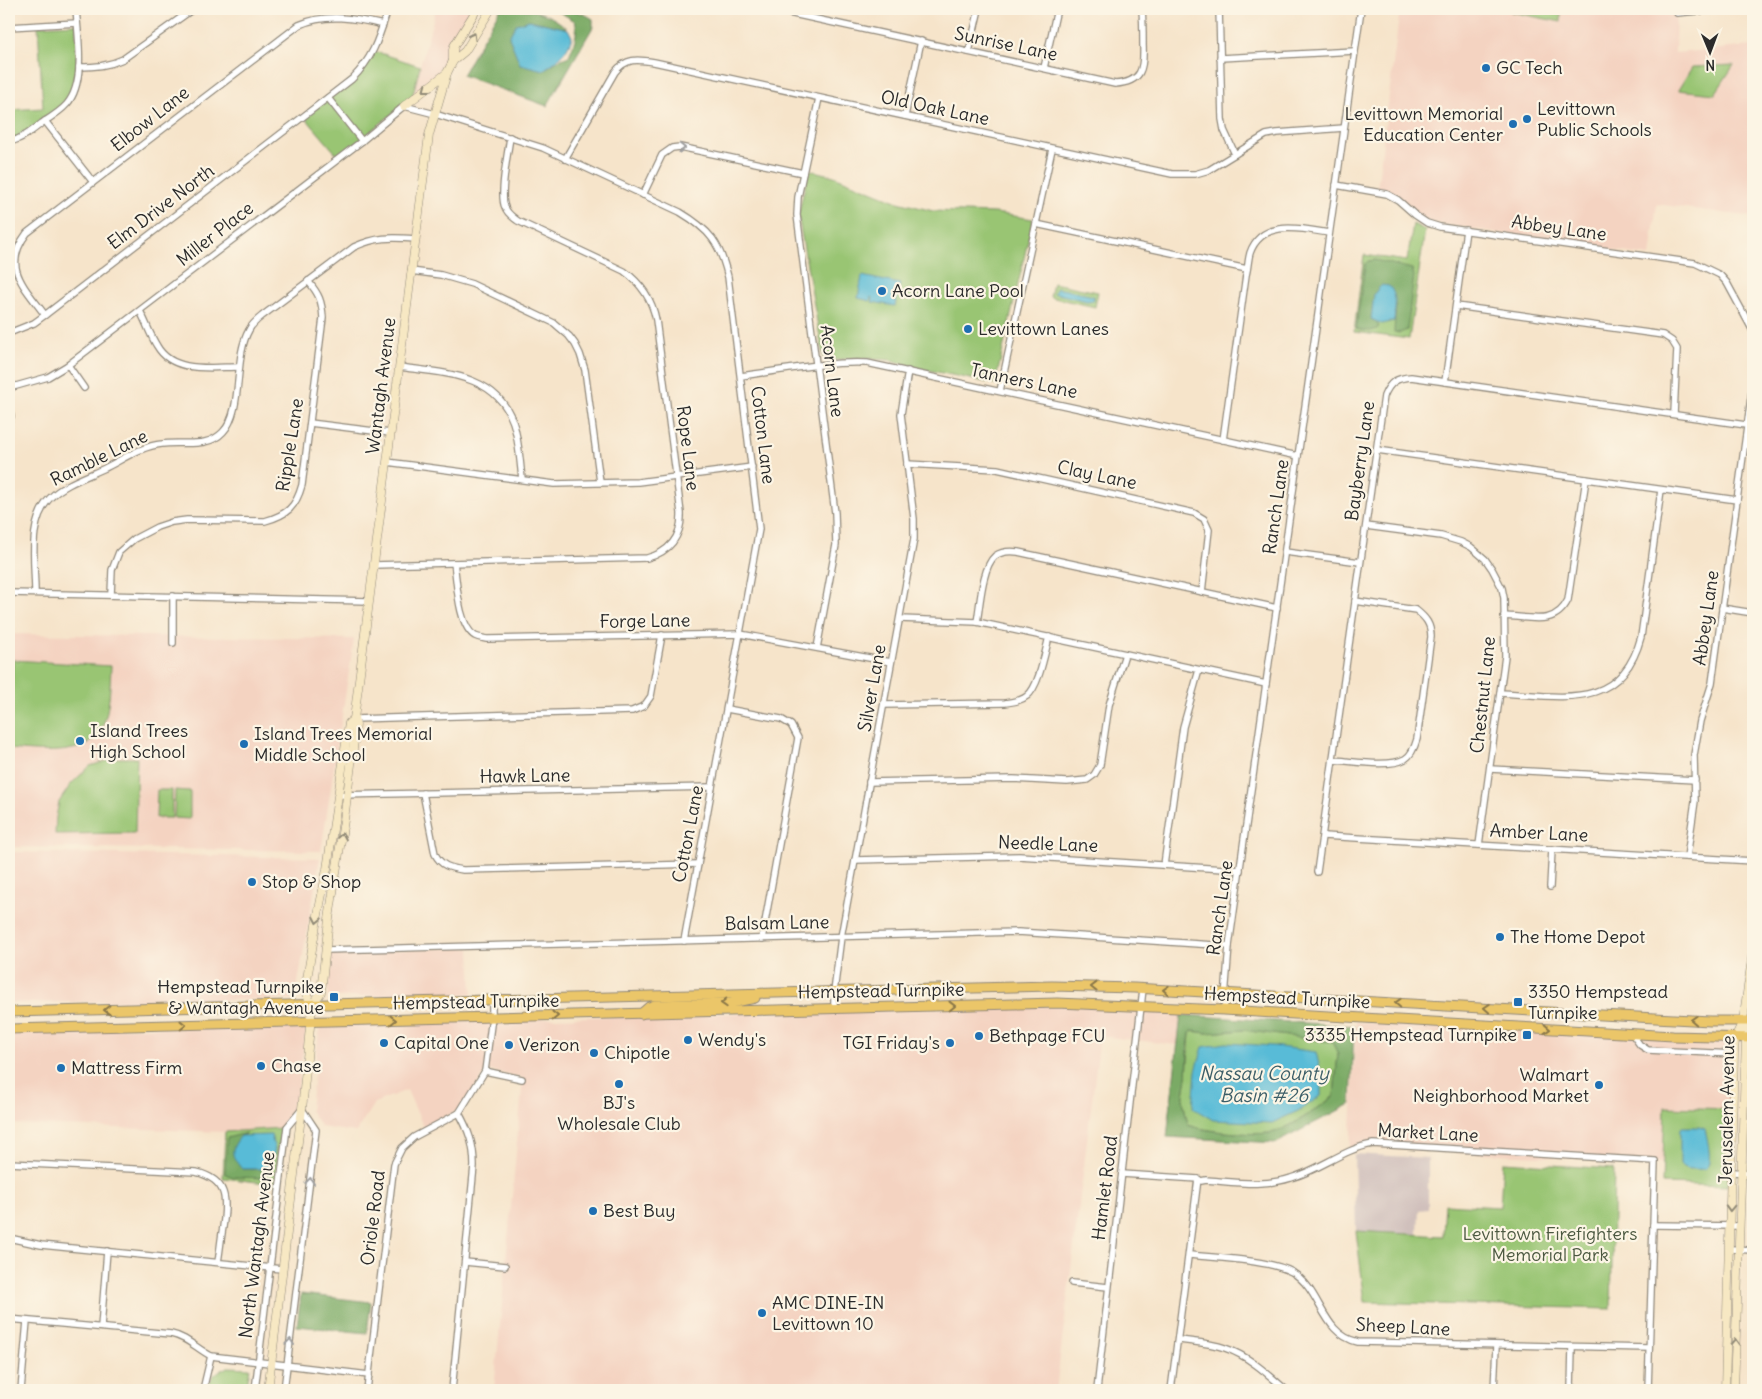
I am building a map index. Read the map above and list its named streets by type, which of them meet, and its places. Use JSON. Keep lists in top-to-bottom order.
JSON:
{
  "streets": {
    "main road": [
      "Wantagh Avenue",
      "Hempstead Turnpike",
      "Jerusalem Avenue",
      "North Wantagh Avenue"
    ],
    "street": [
      "Sunrise Lane",
      "Old Oak Lane",
      "Elbow Lane",
      "Elm Drive North",
      "Abbey Lane",
      "Miller Place",
      "Acorn Lane",
      "Tanners Lane",
      "Cotton Lane",
      "Ripple Lane",
      "Rope Lane",
      "Ramble Lane",
      "Bayberry Lane",
      "Clay Lane",
      "Ranch Lane",
      "Forge Lane",
      "Silver Lane",
      "Chestnut Lane",
      "Hawk Lane",
      "Amber Lane",
      "Needle Lane",
      "Balsam Lane",
      "Market Lane",
      "Hamlet Road",
      "Oriole Road",
      "Sheep Lane"
    ]
  },
  "crossings": [
    ["Old Oak Lane", "Acorn Lane"],
    ["Old Oak Lane", "Cotton Lane"],
    ["Old Oak Lane", "Ranch Lane"],
    ["Elbow Lane", "Elm Drive North"],
    ["Abbey Lane", "Bayberry Lane"],
    ["Abbey Lane", "Ranch Lane"],
    ["Abbey Lane", "Amber Lane"],
    ["Acorn Lane", "Tanners Lane"],
    ["Acorn Lane", "Forge Lane"],
    ["Tanners Lane", "Cotton Lane"],
    ["Tanners Lane", "Ranch Lane"],
    ["Tanners Lane", "Silver Lane"],
    ["Wantagh Avenue", "Cotton Lane"],
    ["Wantagh Avenue", "Rope Lane"],
    ["Wantagh Avenue", "Ramble Lane"],
    ["Wantagh Avenue", "Hawk Lane"],
    ["Wantagh Avenue", "Balsam Lane"],
    ["Wantagh Avenue", "Hempstead Turnpike"],
    ["Wantagh Avenue", "North Wantagh Avenue"],
    ["Cotton Lane", "Rope Lane"],
    ["Cotton Lane", "Forge Lane"],
    ["Cotton Lane", "Hawk Lane"],
    ["Cotton Lane", "Balsam Lane"],
    ["Ripple Lane", "Ramble Lane"],
    ["Rope Lane", "Forge Lane"],
    ["Bayberry Lane", "Chestnut Lane"],
    ["Bayberry Lane", "Amber Lane"],
    ["Clay Lane", "Silver Lane"],
    ["Ranch Lane", "Needle Lane"],
    ["Ranch Lane", "Balsam Lane"],
    ["Ranch Lane", "Hempstead Turnpike"],
    ["Forge Lane", "Silver Lane"],
    ["Silver Lane", "Needle Lane"],
    ["Silver Lane", "Balsam Lane"],
    ["Silver Lane", "Hempstead Turnpike"],
    ["Chestnut Lane", "Amber Lane"],
    ["Hempstead Turnpike", "Jerusalem Avenue"],
    ["Hempstead Turnpike", "Hamlet Road"],
    ["Hempstead Turnpike", "Oriole Road"],
    ["Hempstead Turnpike", "North Wantagh Avenue"],
    ["Market Lane", "Hamlet Road"]
  ],
  "water": ["Nassau County Basin #26"],
  "parks": ["Levittown Firefighters Memorial Park"],
  "places": {
    "other": [
      "GC Tech",
      "Levittown Public Schools",
      "Levittown Memorial Education Center",
      "Acorn Lane Pool",
      "Levittown Lanes",
      "Island Trees High School",
      "Island Trees Memorial Middle School",
      "Stop & Shop",
      "The Home Depot",
      "Bethpage FCU",
      "Wendy's",
      "Capital One",
      "TGI Friday's",
      "Verizon",
      "Chipotle",
      "Chase",
      "Mattress Firm",
      "BJ's Wholesale Club",
      "Walmart Neighborhood Market",
      "Best Buy",
      "AMC DINE-IN Levittown 10"
    ],
    "transit": ["Hempstead Turnpike & Wantagh Avenue", "3350 Hempstead Turnpike", "3335 Hempstead Turnpike"]
  },
  "north": "bottom"
}
